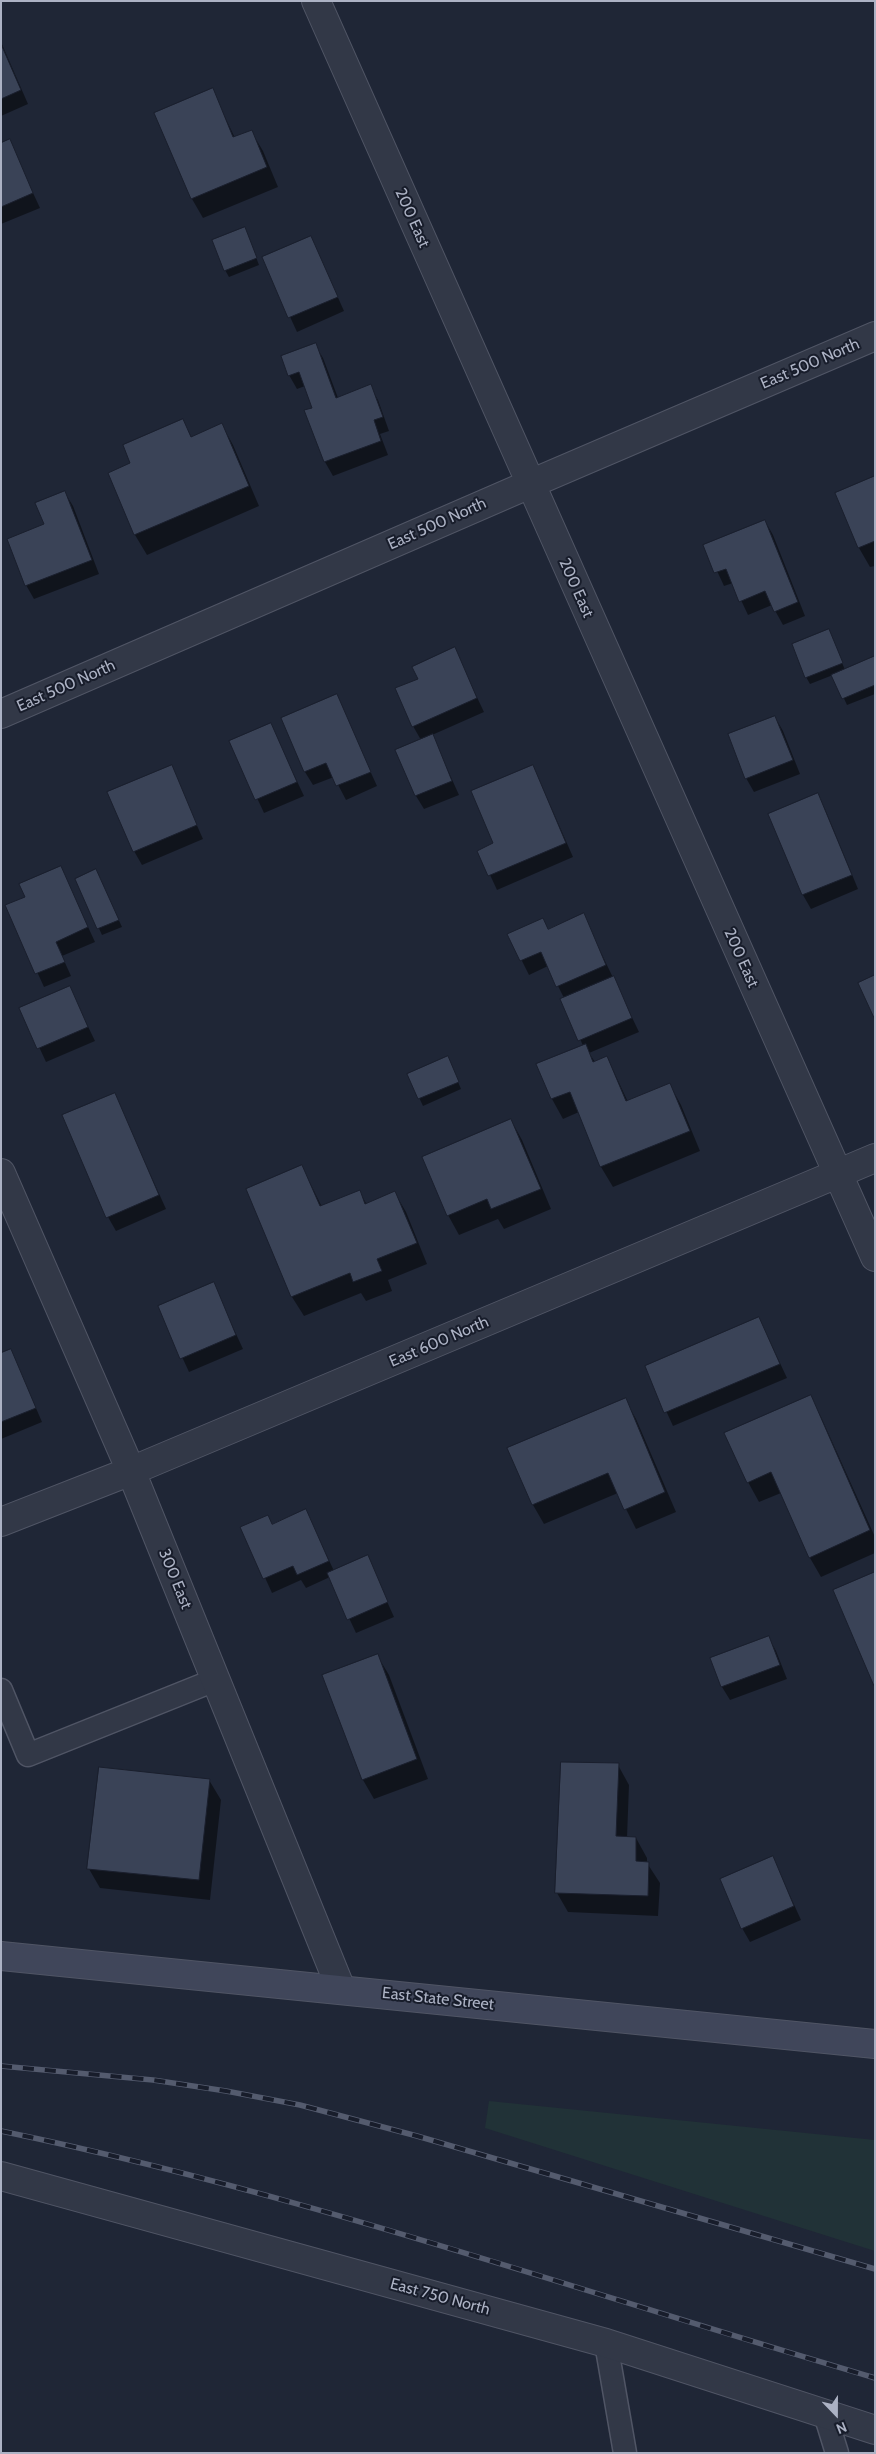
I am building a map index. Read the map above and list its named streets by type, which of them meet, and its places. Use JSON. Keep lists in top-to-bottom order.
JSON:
{
  "streets": {
    "main road": ["East State Street"],
    "street": [
      "200 East",
      "East 500 North",
      "East 600 North",
      "300 East",
      "East 750 North"
    ]
  },
  "crossings": [
    ["200 East", "East 500 North"],
    ["200 East", "East 600 North"],
    ["East 600 North", "300 East"],
    ["300 East", "East State Street"]
  ],
  "north": "bottom"
}
